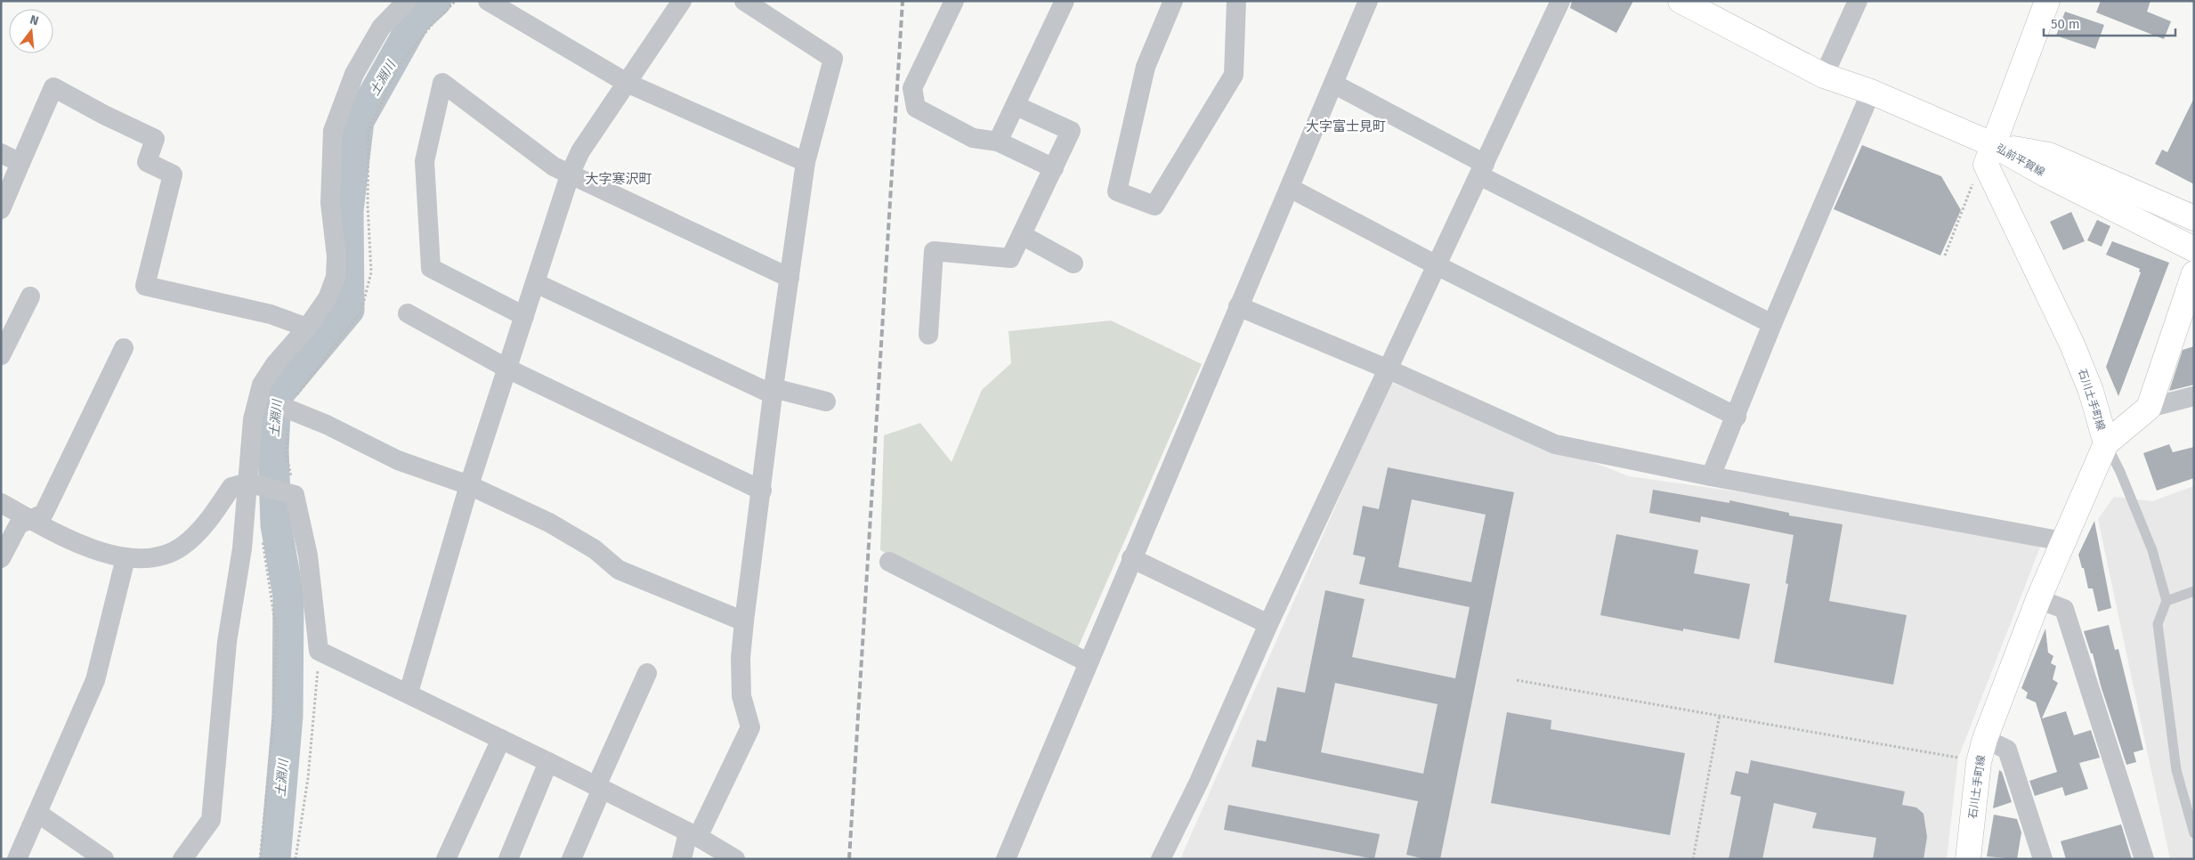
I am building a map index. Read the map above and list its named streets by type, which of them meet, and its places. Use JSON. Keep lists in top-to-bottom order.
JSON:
{
  "streets": {
    "main road": ["弘前平賀線", "石川土手町線"]
  },
  "crossings": [
    ["弘前平賀線", "石川土手町線"]
  ],
  "districts": ["大字富士見町", "大字寒沢町"],
  "water": ["土淵川"],
  "scale_bar": "50 m",
  "north": "top"
}
